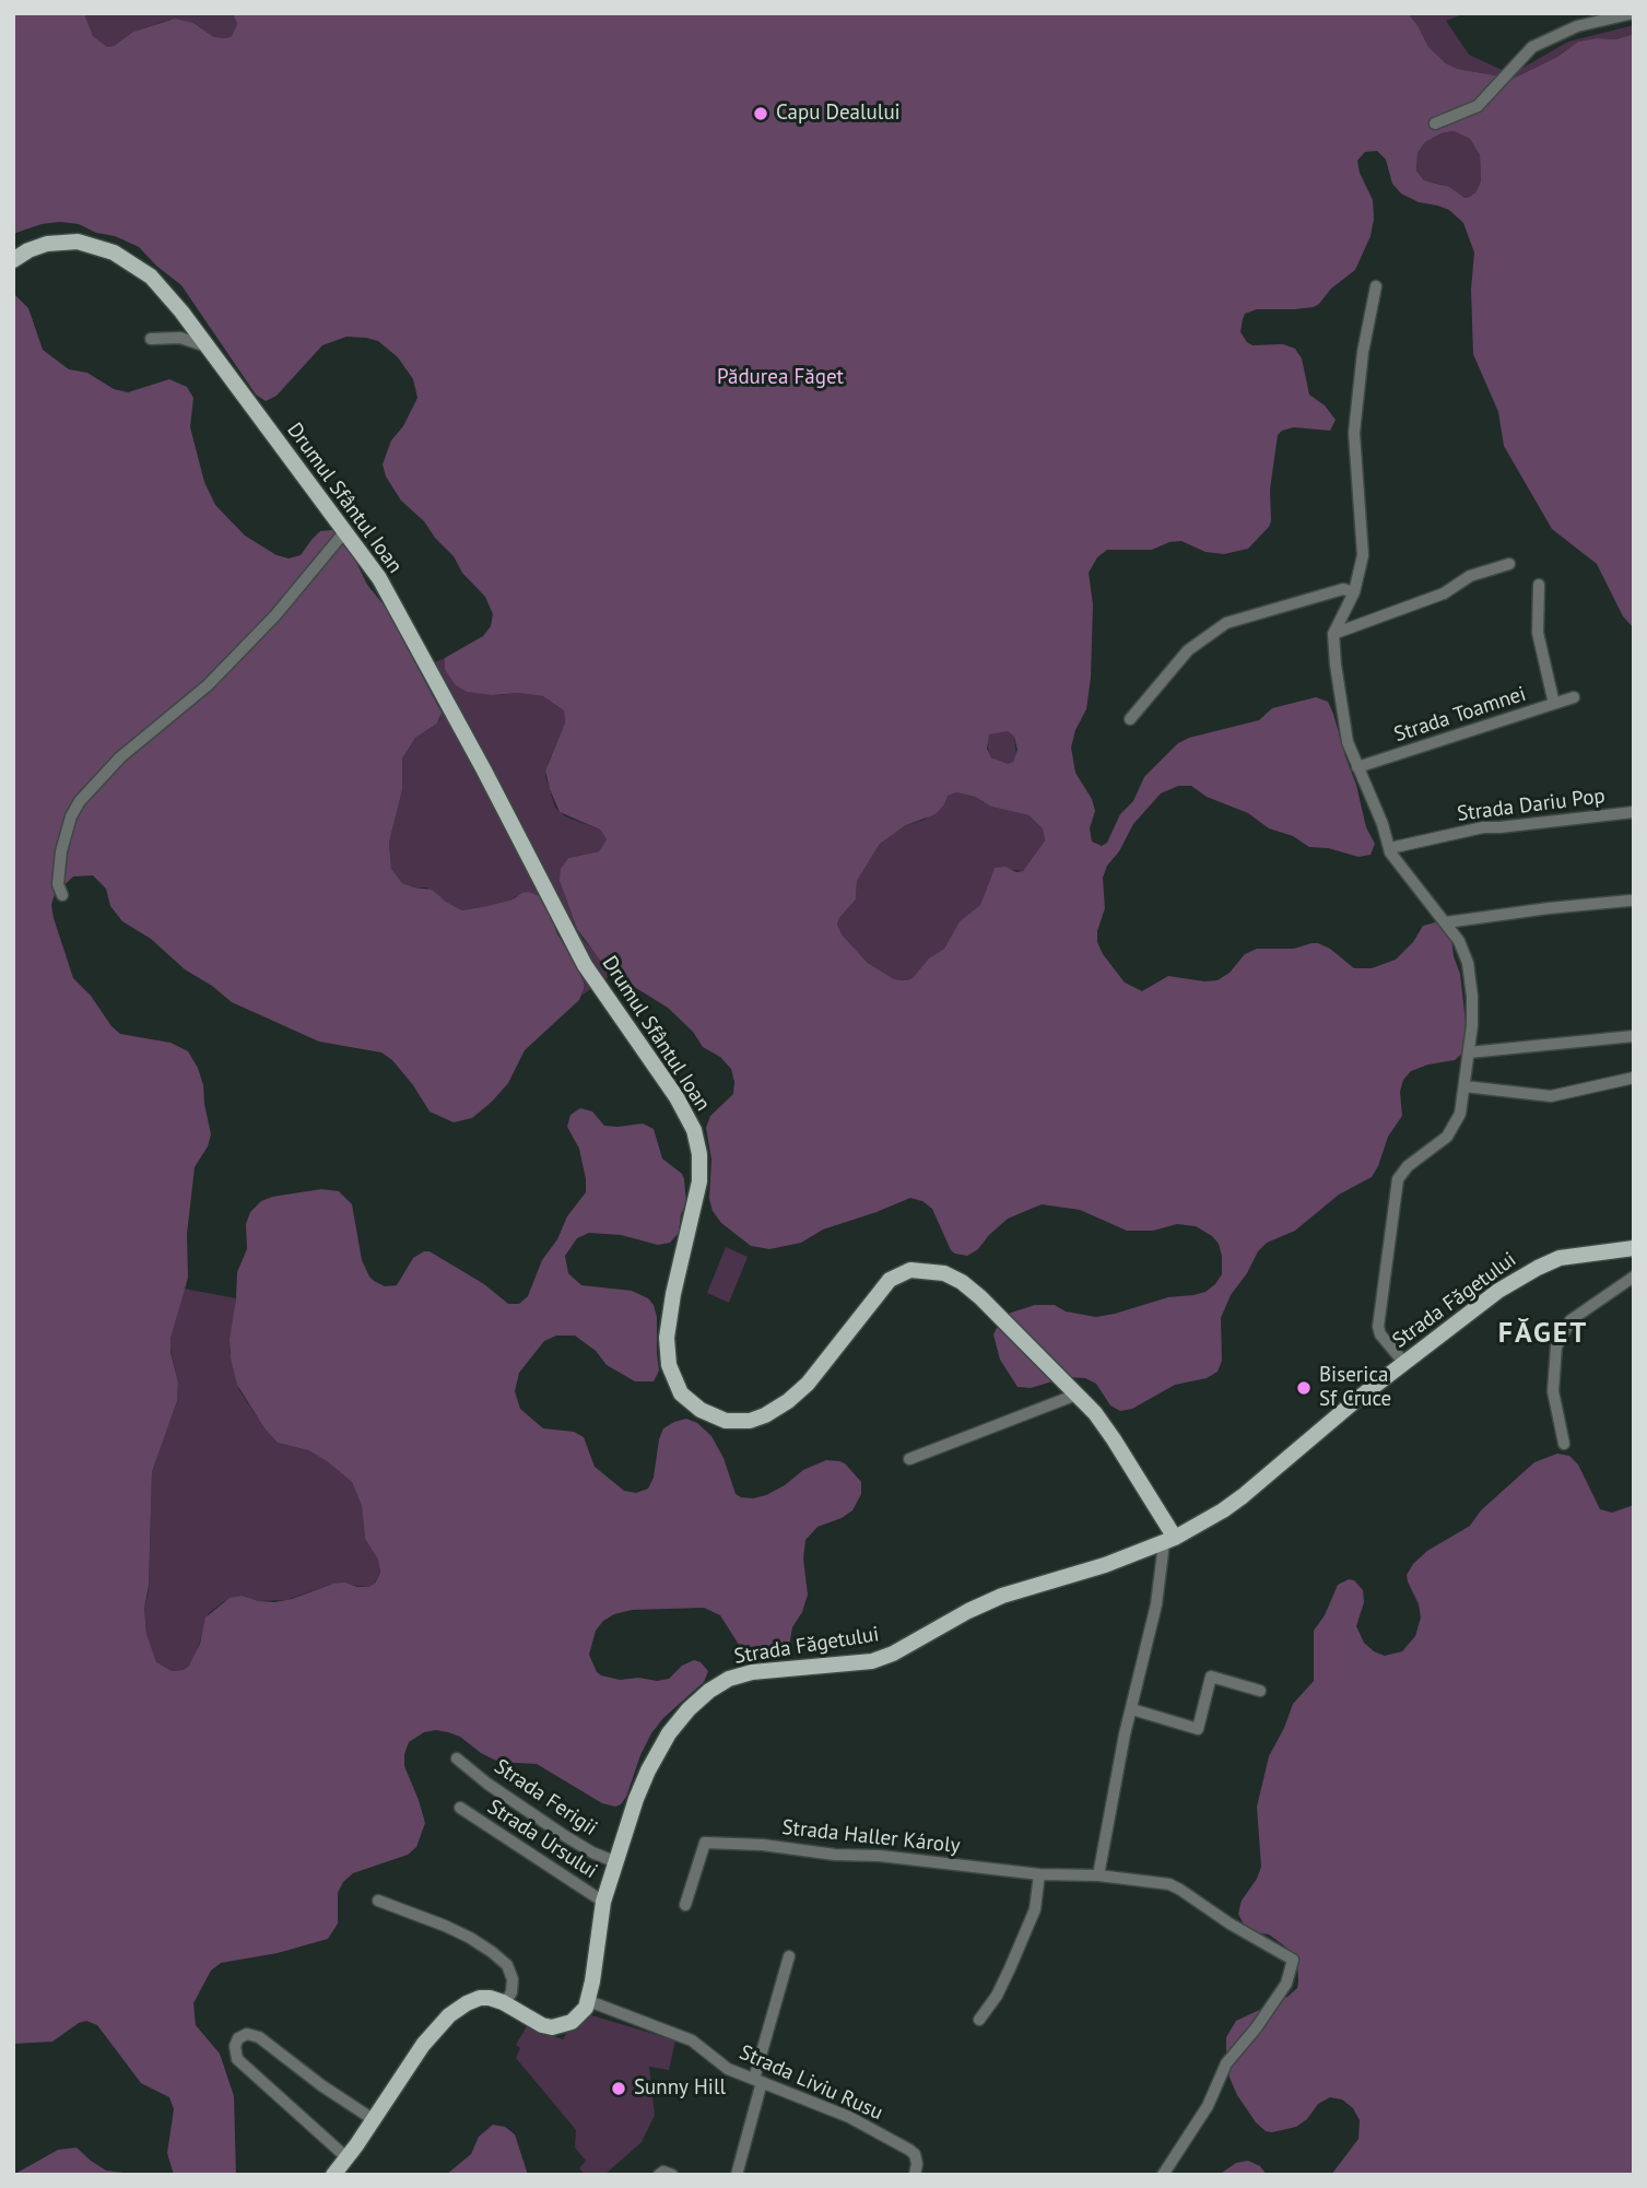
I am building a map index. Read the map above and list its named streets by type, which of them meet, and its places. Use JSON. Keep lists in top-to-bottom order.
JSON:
{
  "streets": {
    "main road": ["Drumul Sfântul Ioan", "Strada Făgetului"],
    "street": [
      "Strada Toamnei",
      "Strada Dariu Pop",
      "Strada Ferigii",
      "Strada Haller Károly",
      "Strada Ursului",
      "Strada Liviu Rusu"
    ]
  },
  "crossings": [
    ["Drumul Sfântul Ioan", "Strada Făgetului"],
    ["Strada Făgetului", "Strada Ferigii"],
    ["Strada Făgetului", "Strada Ursului"],
    ["Strada Făgetului", "Strada Liviu Rusu"]
  ],
  "districts": ["FĂGET"],
  "parks": ["Pădurea Făget"],
  "places": ["Capu Dealului", "Biserica Sf Cruce", "Sunny Hill"]
}
